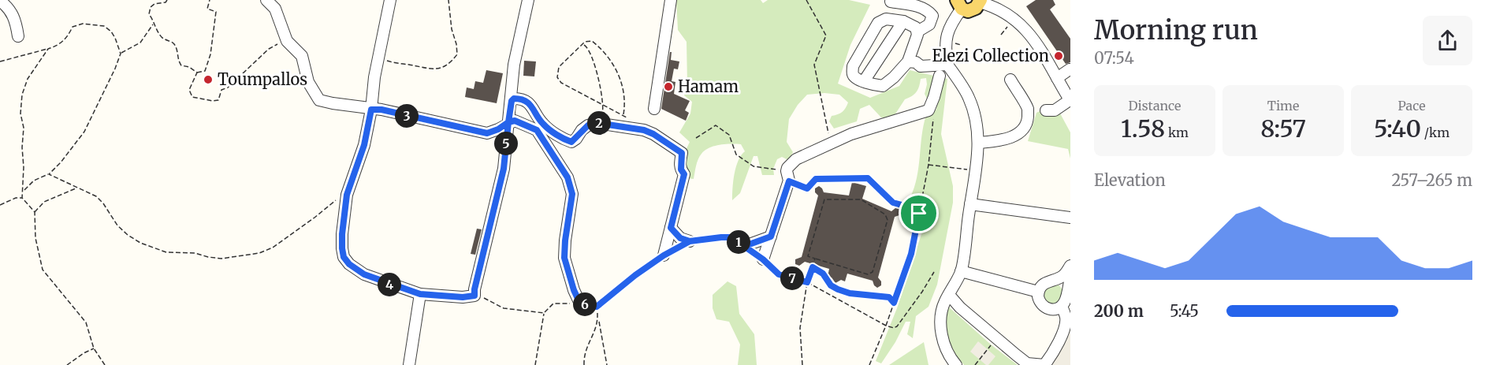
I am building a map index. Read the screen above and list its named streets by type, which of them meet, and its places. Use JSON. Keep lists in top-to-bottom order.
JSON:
{
  "places": ["Elezi Collection", "Toumpallos", "Hamam"],
  "page": {
    "heading": ["Morning run", "07:54"],
    "stats": [
      ["Distance", "1.58 km"],
      ["Time", "8:57"],
      ["Pace", "5:40 /km"]
    ],
    "pins": [
      "3",
      "2",
      "5",
      "1",
      "7",
      "4",
      "6"
    ],
    "chart": ["Elevation", "257–265 m"],
    "list": [
      {
        "name": "200 m",
        "note": "5:45"
      }
    ]
  }
}
